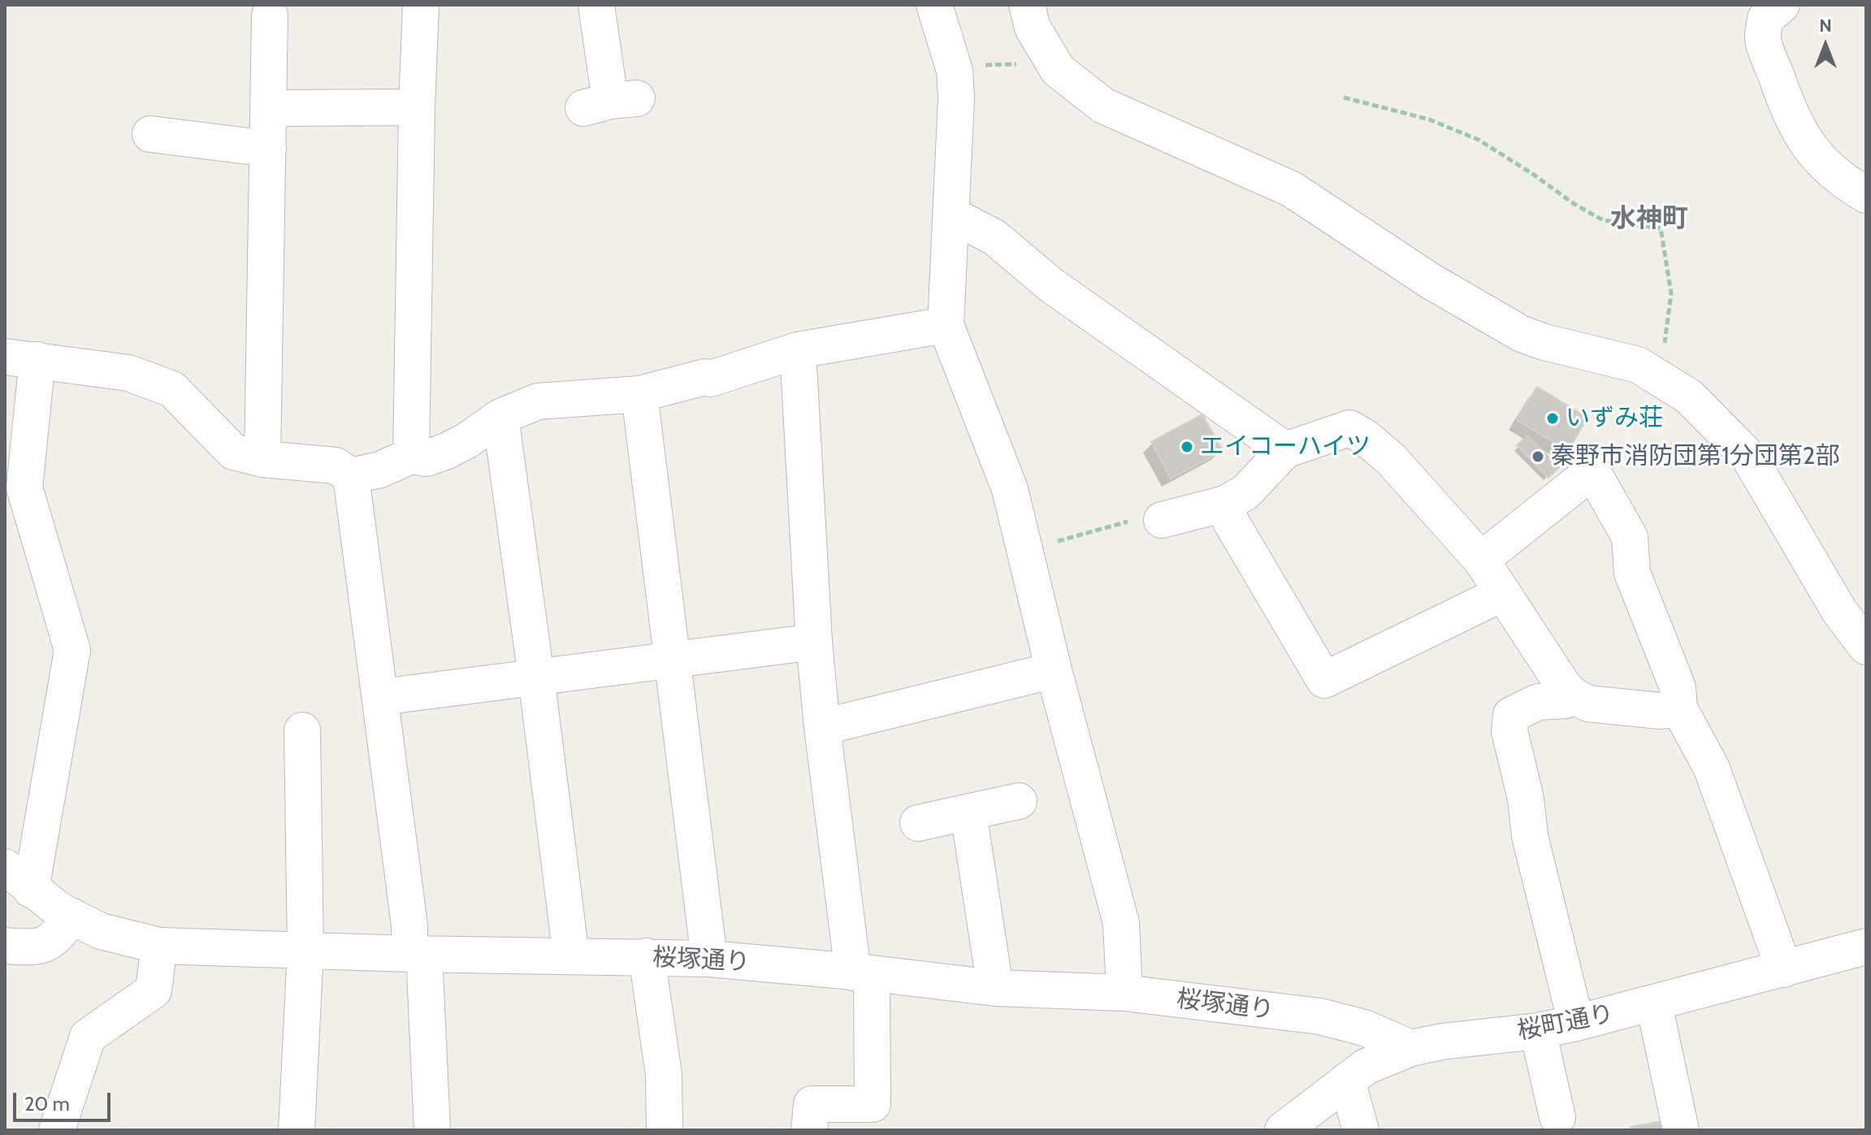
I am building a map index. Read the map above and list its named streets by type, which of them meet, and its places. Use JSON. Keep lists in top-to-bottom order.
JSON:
{
  "streets": {
    "street": ["桜塚通り", "桜町通り"]
  },
  "crossings": [
    ["桜塚通り", "桜町通り"]
  ],
  "districts": ["水神町"],
  "places": ["いずみ荘", "エイコーハイツ", "秦野市消防団第1分団第2部"],
  "scale_bar": "20 m",
  "north": "top"
}
